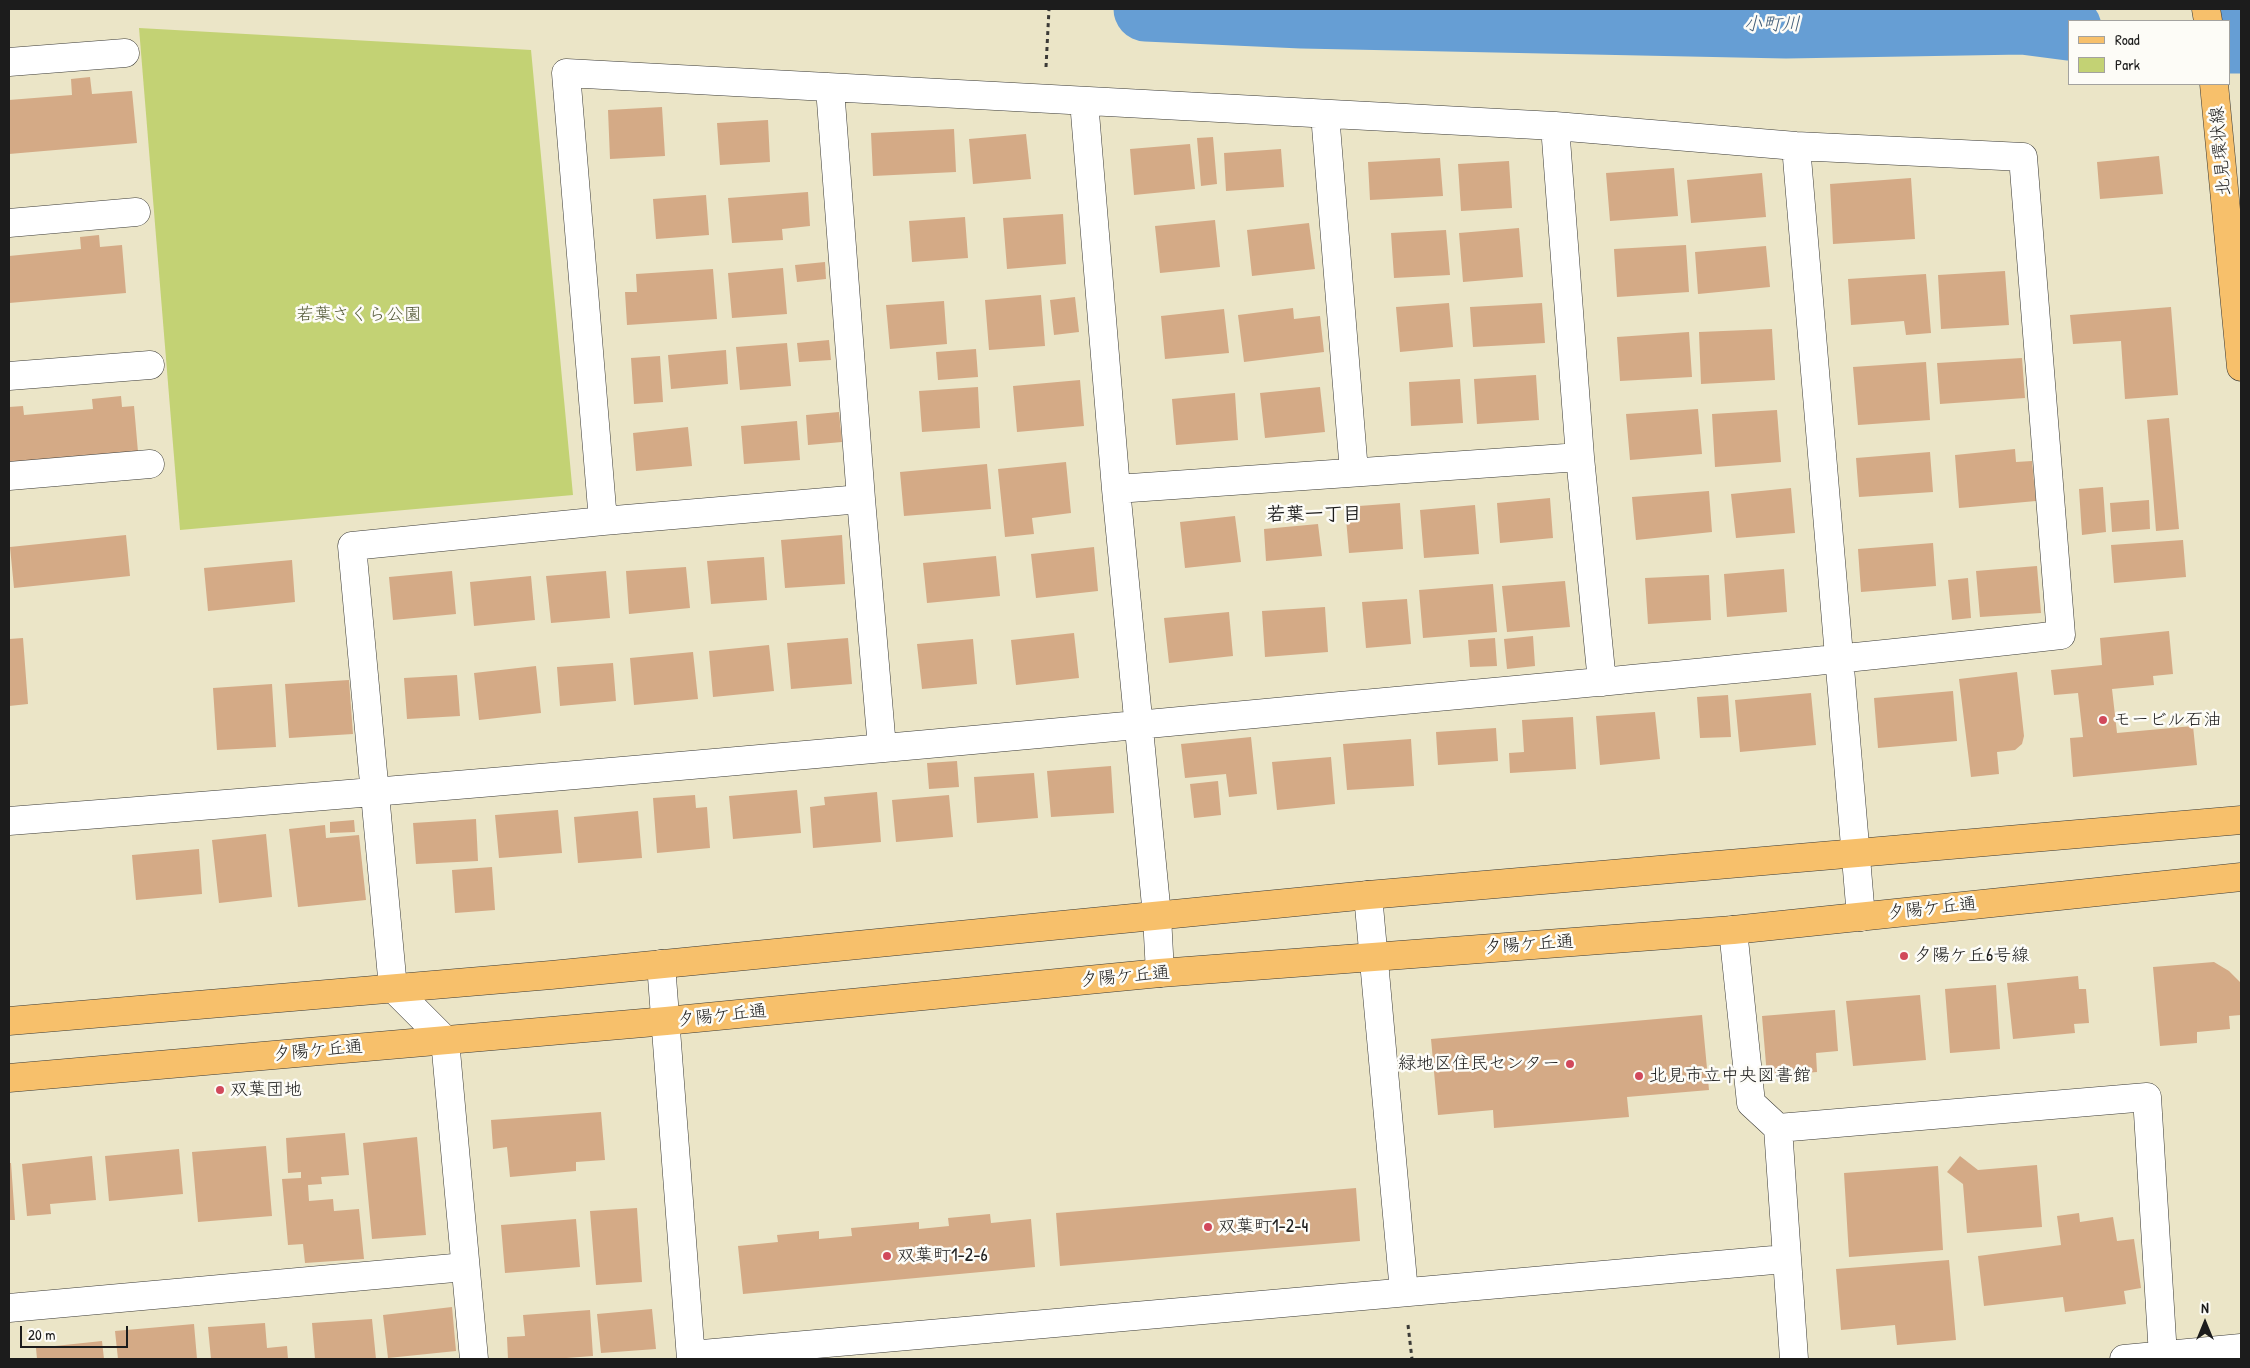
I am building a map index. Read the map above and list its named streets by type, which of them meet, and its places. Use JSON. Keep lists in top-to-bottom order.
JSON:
{
  "streets": {
    "main road": ["北見環状線", "夕陽ケ丘通"]
  },
  "districts": ["若葉一丁目"],
  "water": ["小町川"],
  "parks": ["若葉さくら公園"],
  "places": [
    "モービル石油",
    "夕陽ケ丘6号線",
    "緑地区住民センター",
    "北見市立中央図書館",
    "双葉団地",
    "双葉町1-2-4",
    "双葉町1-2-6"
  ],
  "legend": ["Road", "Park"],
  "scale_bar": "20 m",
  "north": "top"
}
